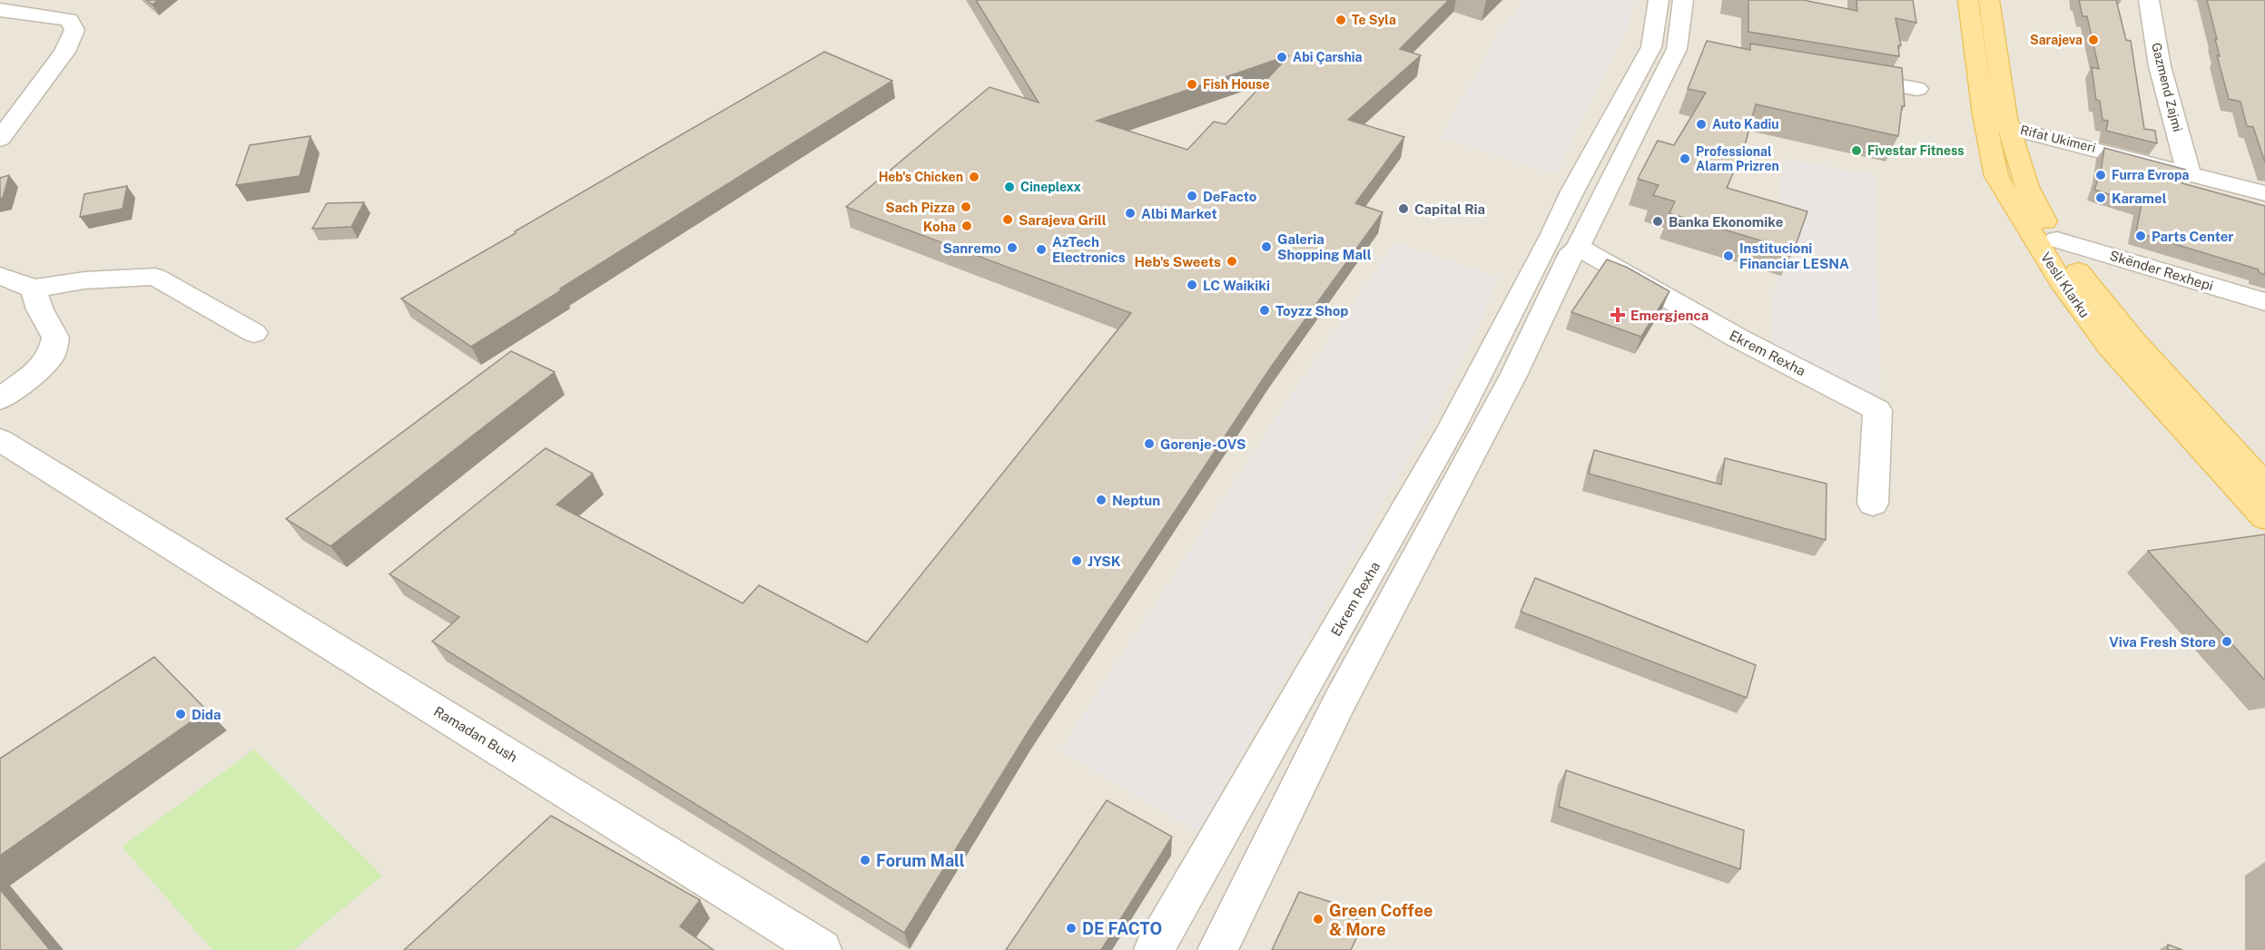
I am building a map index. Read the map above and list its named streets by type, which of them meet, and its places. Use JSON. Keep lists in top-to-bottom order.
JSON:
{
  "streets": {
    "main road": ["Vesli Klarku"],
    "street": [
      "Gazmend Zajmi",
      "Rifat Ukimeri",
      "Skënder Rexhepi",
      "Ekrem Rexha",
      "Ramadan Bush"
    ]
  },
  "crossings": [
    ["Gazmend Zajmi", "Rifat Ukimeri"],
    ["Rifat Ukimeri", "Vesli Klarku"],
    ["Skënder Rexhepi", "Vesli Klarku"]
  ],
  "places": {
    "other": [
      "Te Syla",
      "Sarajeva",
      "Abi Çarshia",
      "Fish House",
      "Auto Kadiu",
      "Fivestar Fitness",
      "Professional Alarm Prizren",
      "Furra Evropa",
      "Heb's Chicken",
      "Cineplexx",
      "DeFacto",
      "Karamel",
      "Sach Pizza",
      "Capital Ria",
      "Albi Market",
      "Sarajeva Grill",
      "Banka Ekonomike",
      "Koha",
      "Parts Center",
      "Galeria Shopping Mall",
      "Sanremo",
      "AzTech Electronics",
      "Institucioni Financiar LESNA",
      "Heb's Sweets",
      "LC Waikiki",
      "Toyzz Shop",
      "Gorenje-OVS",
      "Neptun",
      "JYSK",
      "Viva Fresh Store",
      "Dida",
      "Forum Mall",
      "Green Coffee & More",
      "DE FACTO"
    ],
    "health": ["Emergjenca"]
  }
}
